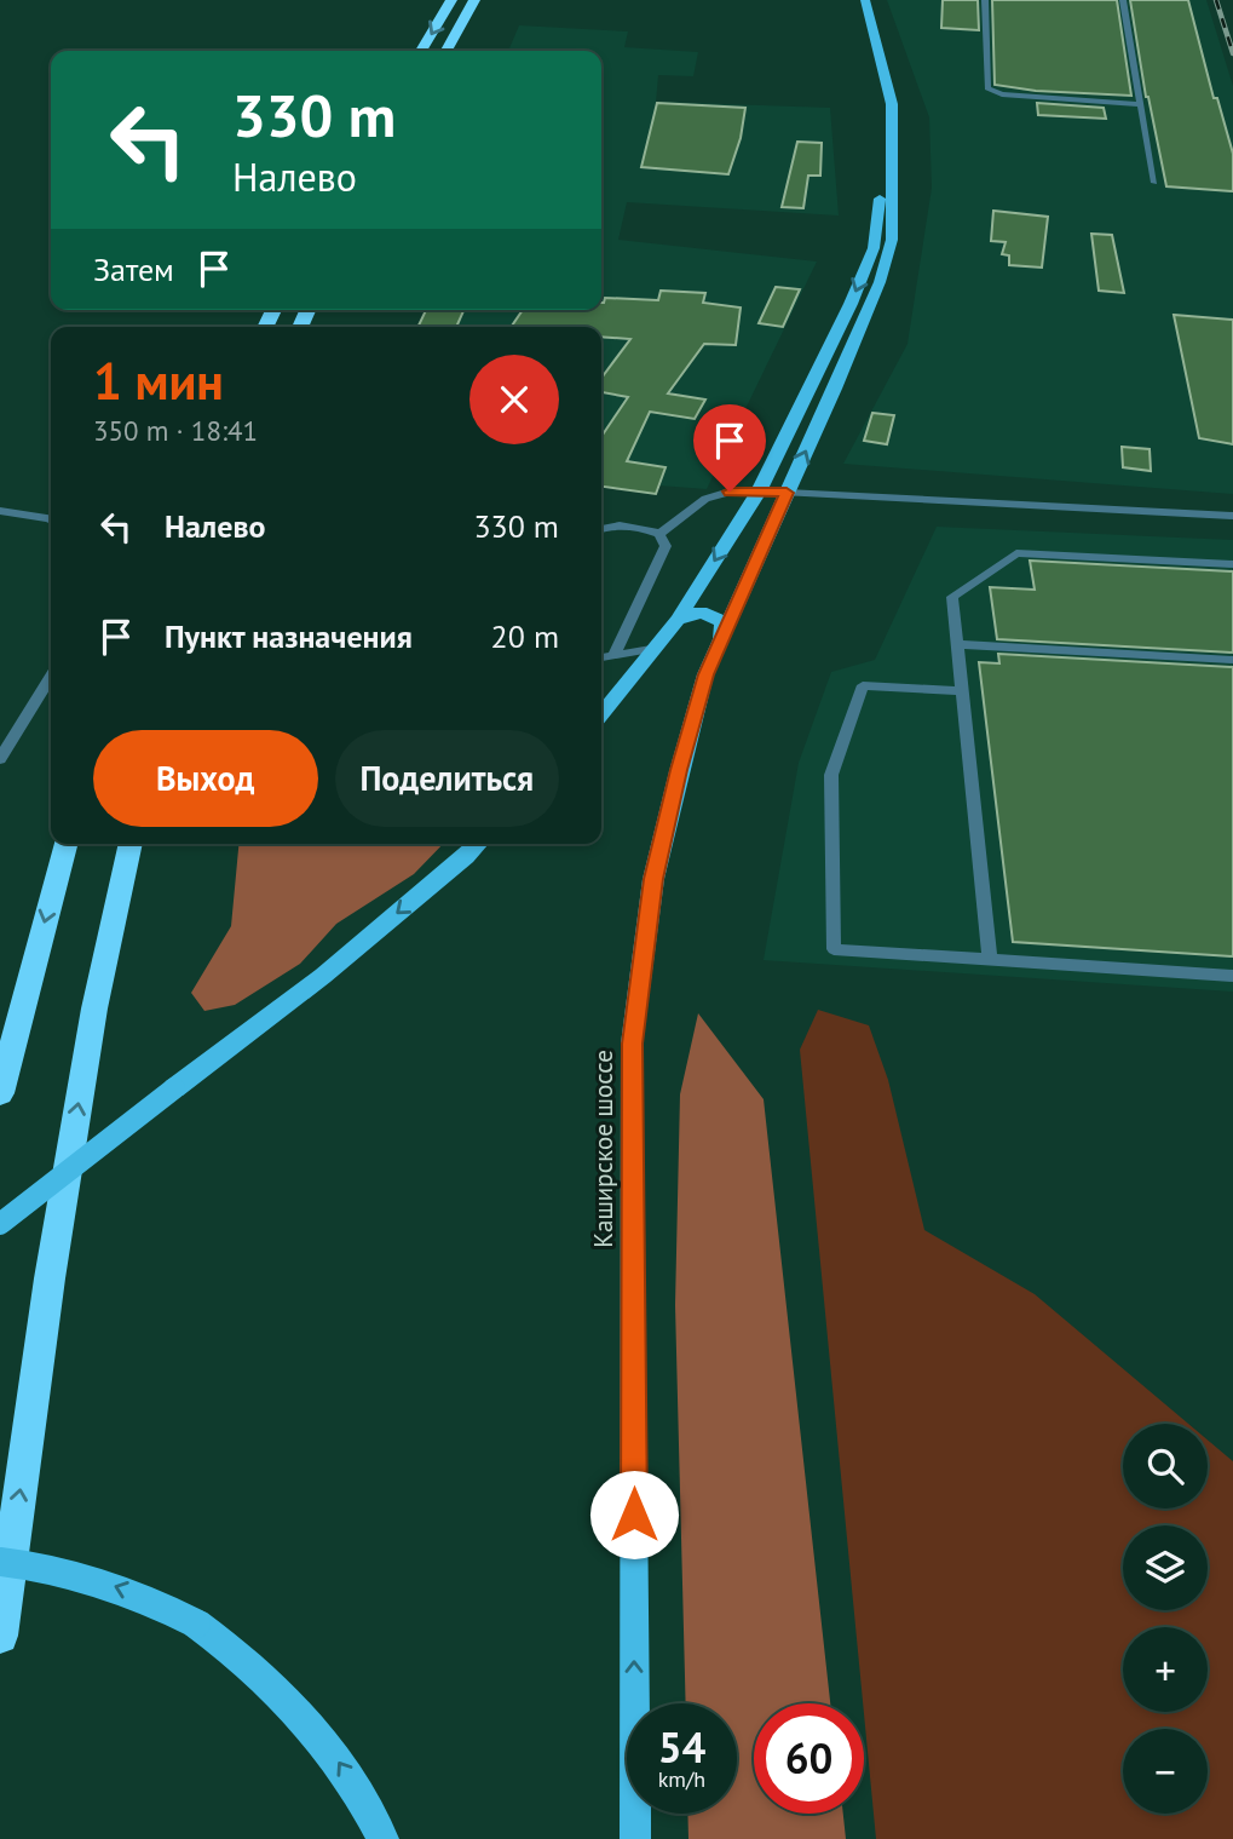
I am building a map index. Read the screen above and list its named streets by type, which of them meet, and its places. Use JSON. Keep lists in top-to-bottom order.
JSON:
{
  "streets": {
    "main road": ["Каширское шоссе"]
  },
  "one_way": ["Каширское шоссе"],
  "page": {
    "turn": ["330 m", "Налево"],
    "then": "Затем",
    "heading": ["1 мин", "350 m · 18:41"],
    "list": [
      {
        "name": "Налево",
        "value": "330 m"
      },
      {
        "name": "Пункт назначения",
        "value": "20 m"
      }
    ],
    "buttons": ["Выход", "Поделиться"],
    "map_buttons": ["+", "−"],
    "speed": "54 km/h",
    "limit": "60"
  }
}
